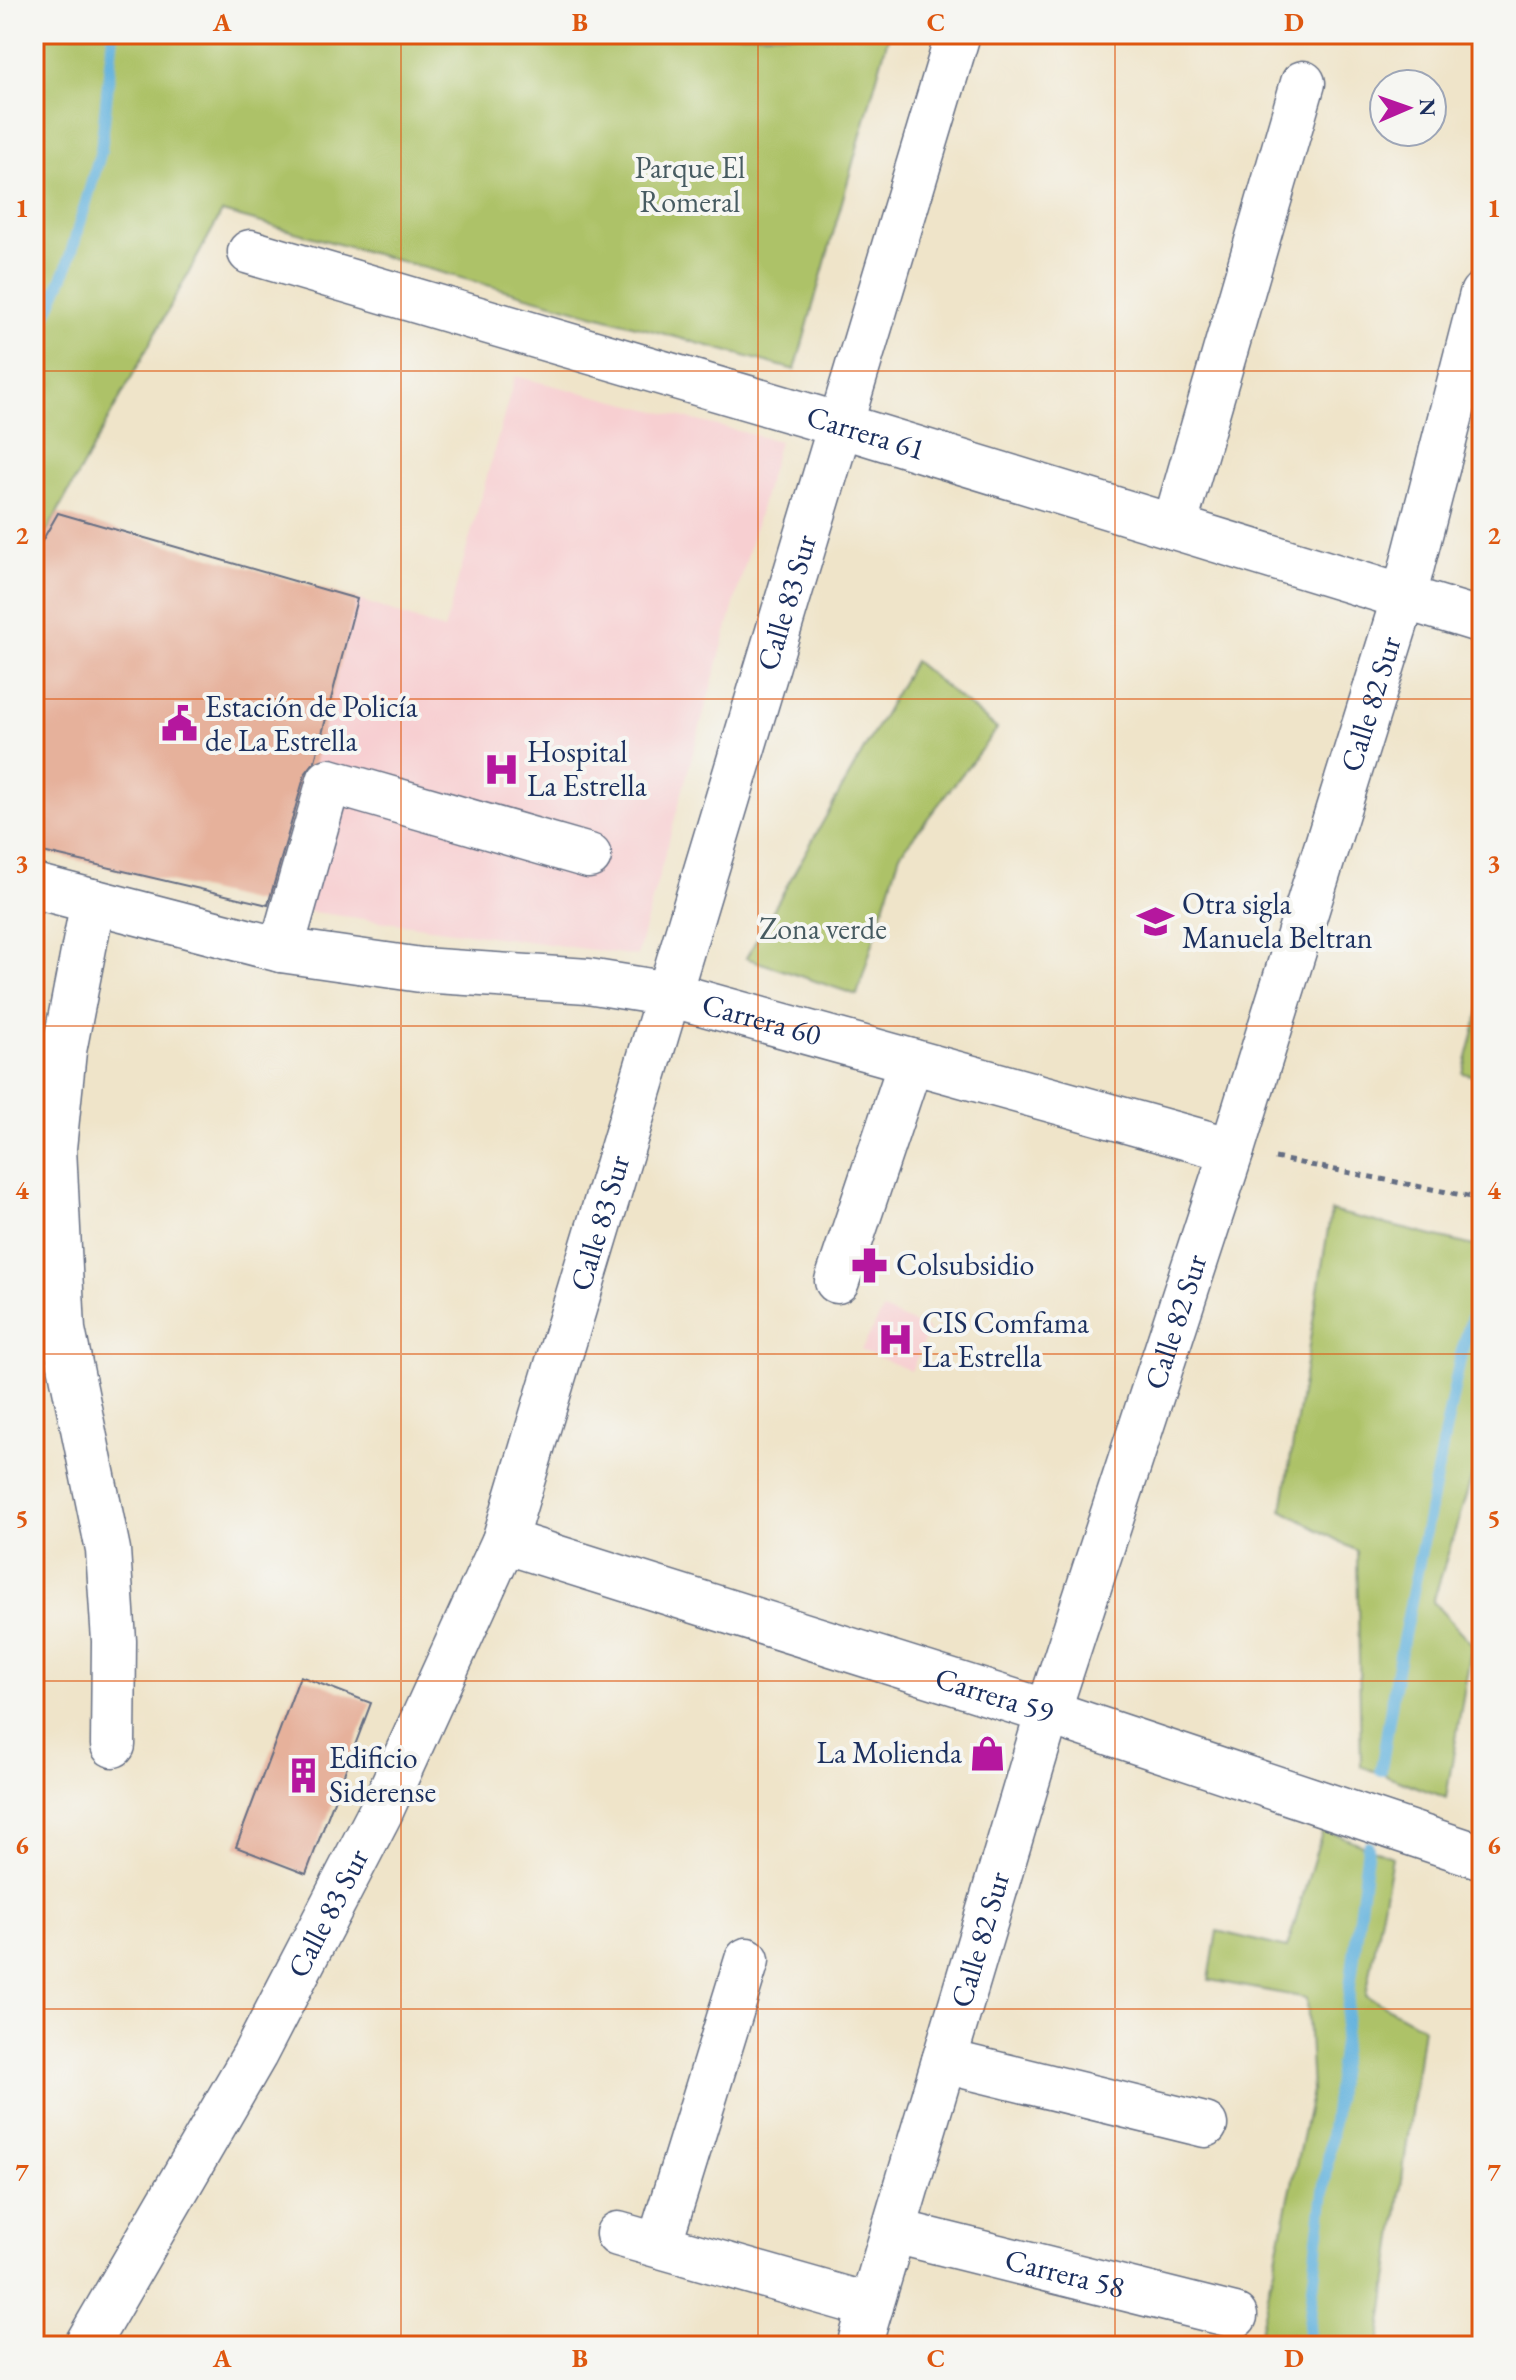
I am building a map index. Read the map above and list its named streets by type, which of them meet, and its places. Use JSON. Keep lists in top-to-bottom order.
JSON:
{
  "streets": {
    "street": [
      "Carrera 61",
      "Calle 83 Sur",
      "Calle 82 Sur",
      "Carrera 60",
      "Carrera 59",
      "Carrera 58"
    ]
  },
  "crossings": [
    ["Carrera 61", "Calle 83 Sur"],
    ["Carrera 61", "Calle 82 Sur"],
    ["Calle 83 Sur", "Carrera 60"],
    ["Calle 83 Sur", "Carrera 59"],
    ["Calle 82 Sur", "Carrera 60"],
    ["Calle 82 Sur", "Carrera 59"],
    ["Calle 82 Sur", "Carrera 58"]
  ],
  "parks": ["Parque El Romeral", "Zona verde"],
  "places": {
    "public building": ["Estación de Policía de La Estrella"],
    "hospital": ["Hospital La Estrella", "CIS Comfama La Estrella"],
    "school or university": ["Otra sigla Manuela Beltran"],
    "pharmacy": ["Colsubsidio"],
    "shop": ["La Molienda"],
    "building": ["Edificio Siderense"]
  },
  "north": "right",
  "grid": {
    "columns": [
      "A",
      "B",
      "C",
      "D"
    ],
    "rows": [
      "1",
      "2",
      "3",
      "4",
      "5",
      "6",
      "7"
    ]
  }
}
